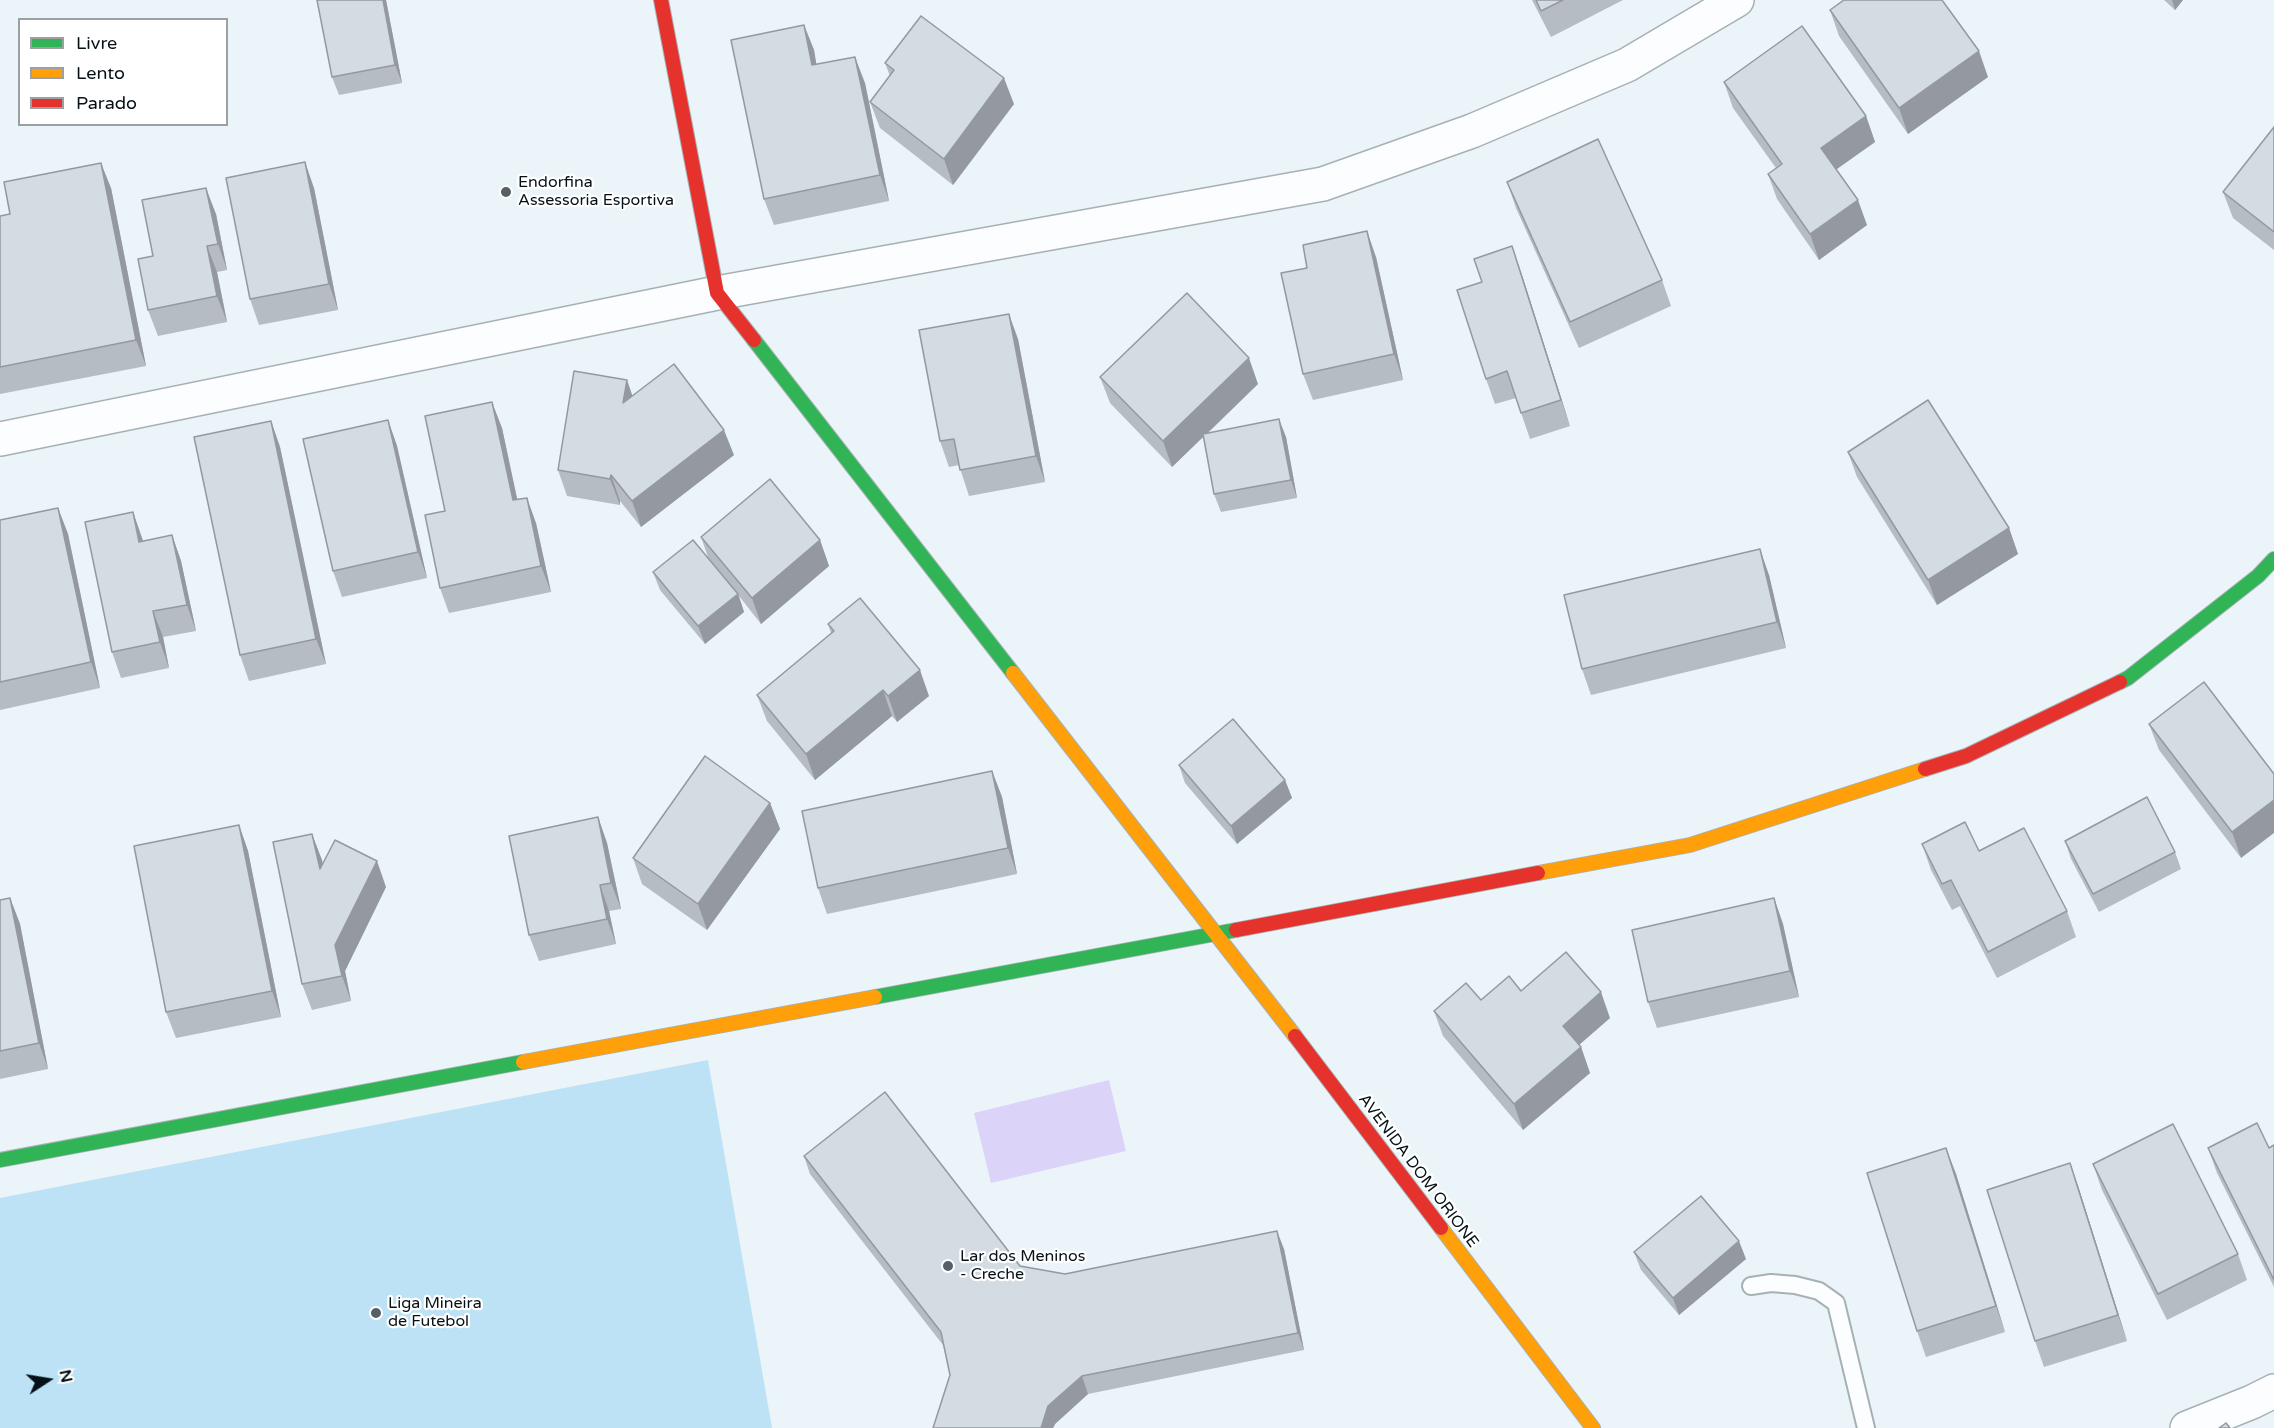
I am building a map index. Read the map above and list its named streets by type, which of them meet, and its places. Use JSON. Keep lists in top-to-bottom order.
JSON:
{
  "streets": {
    "street": ["AVENIDA DOM ORIONE"]
  },
  "places": ["Endorfina Assessoria Esportiva", "Lar dos Meninos - Creche", "Liga Mineira de Futebol"],
  "legend": ["Livre", "Lento", "Parado"],
  "north": "right"
}
